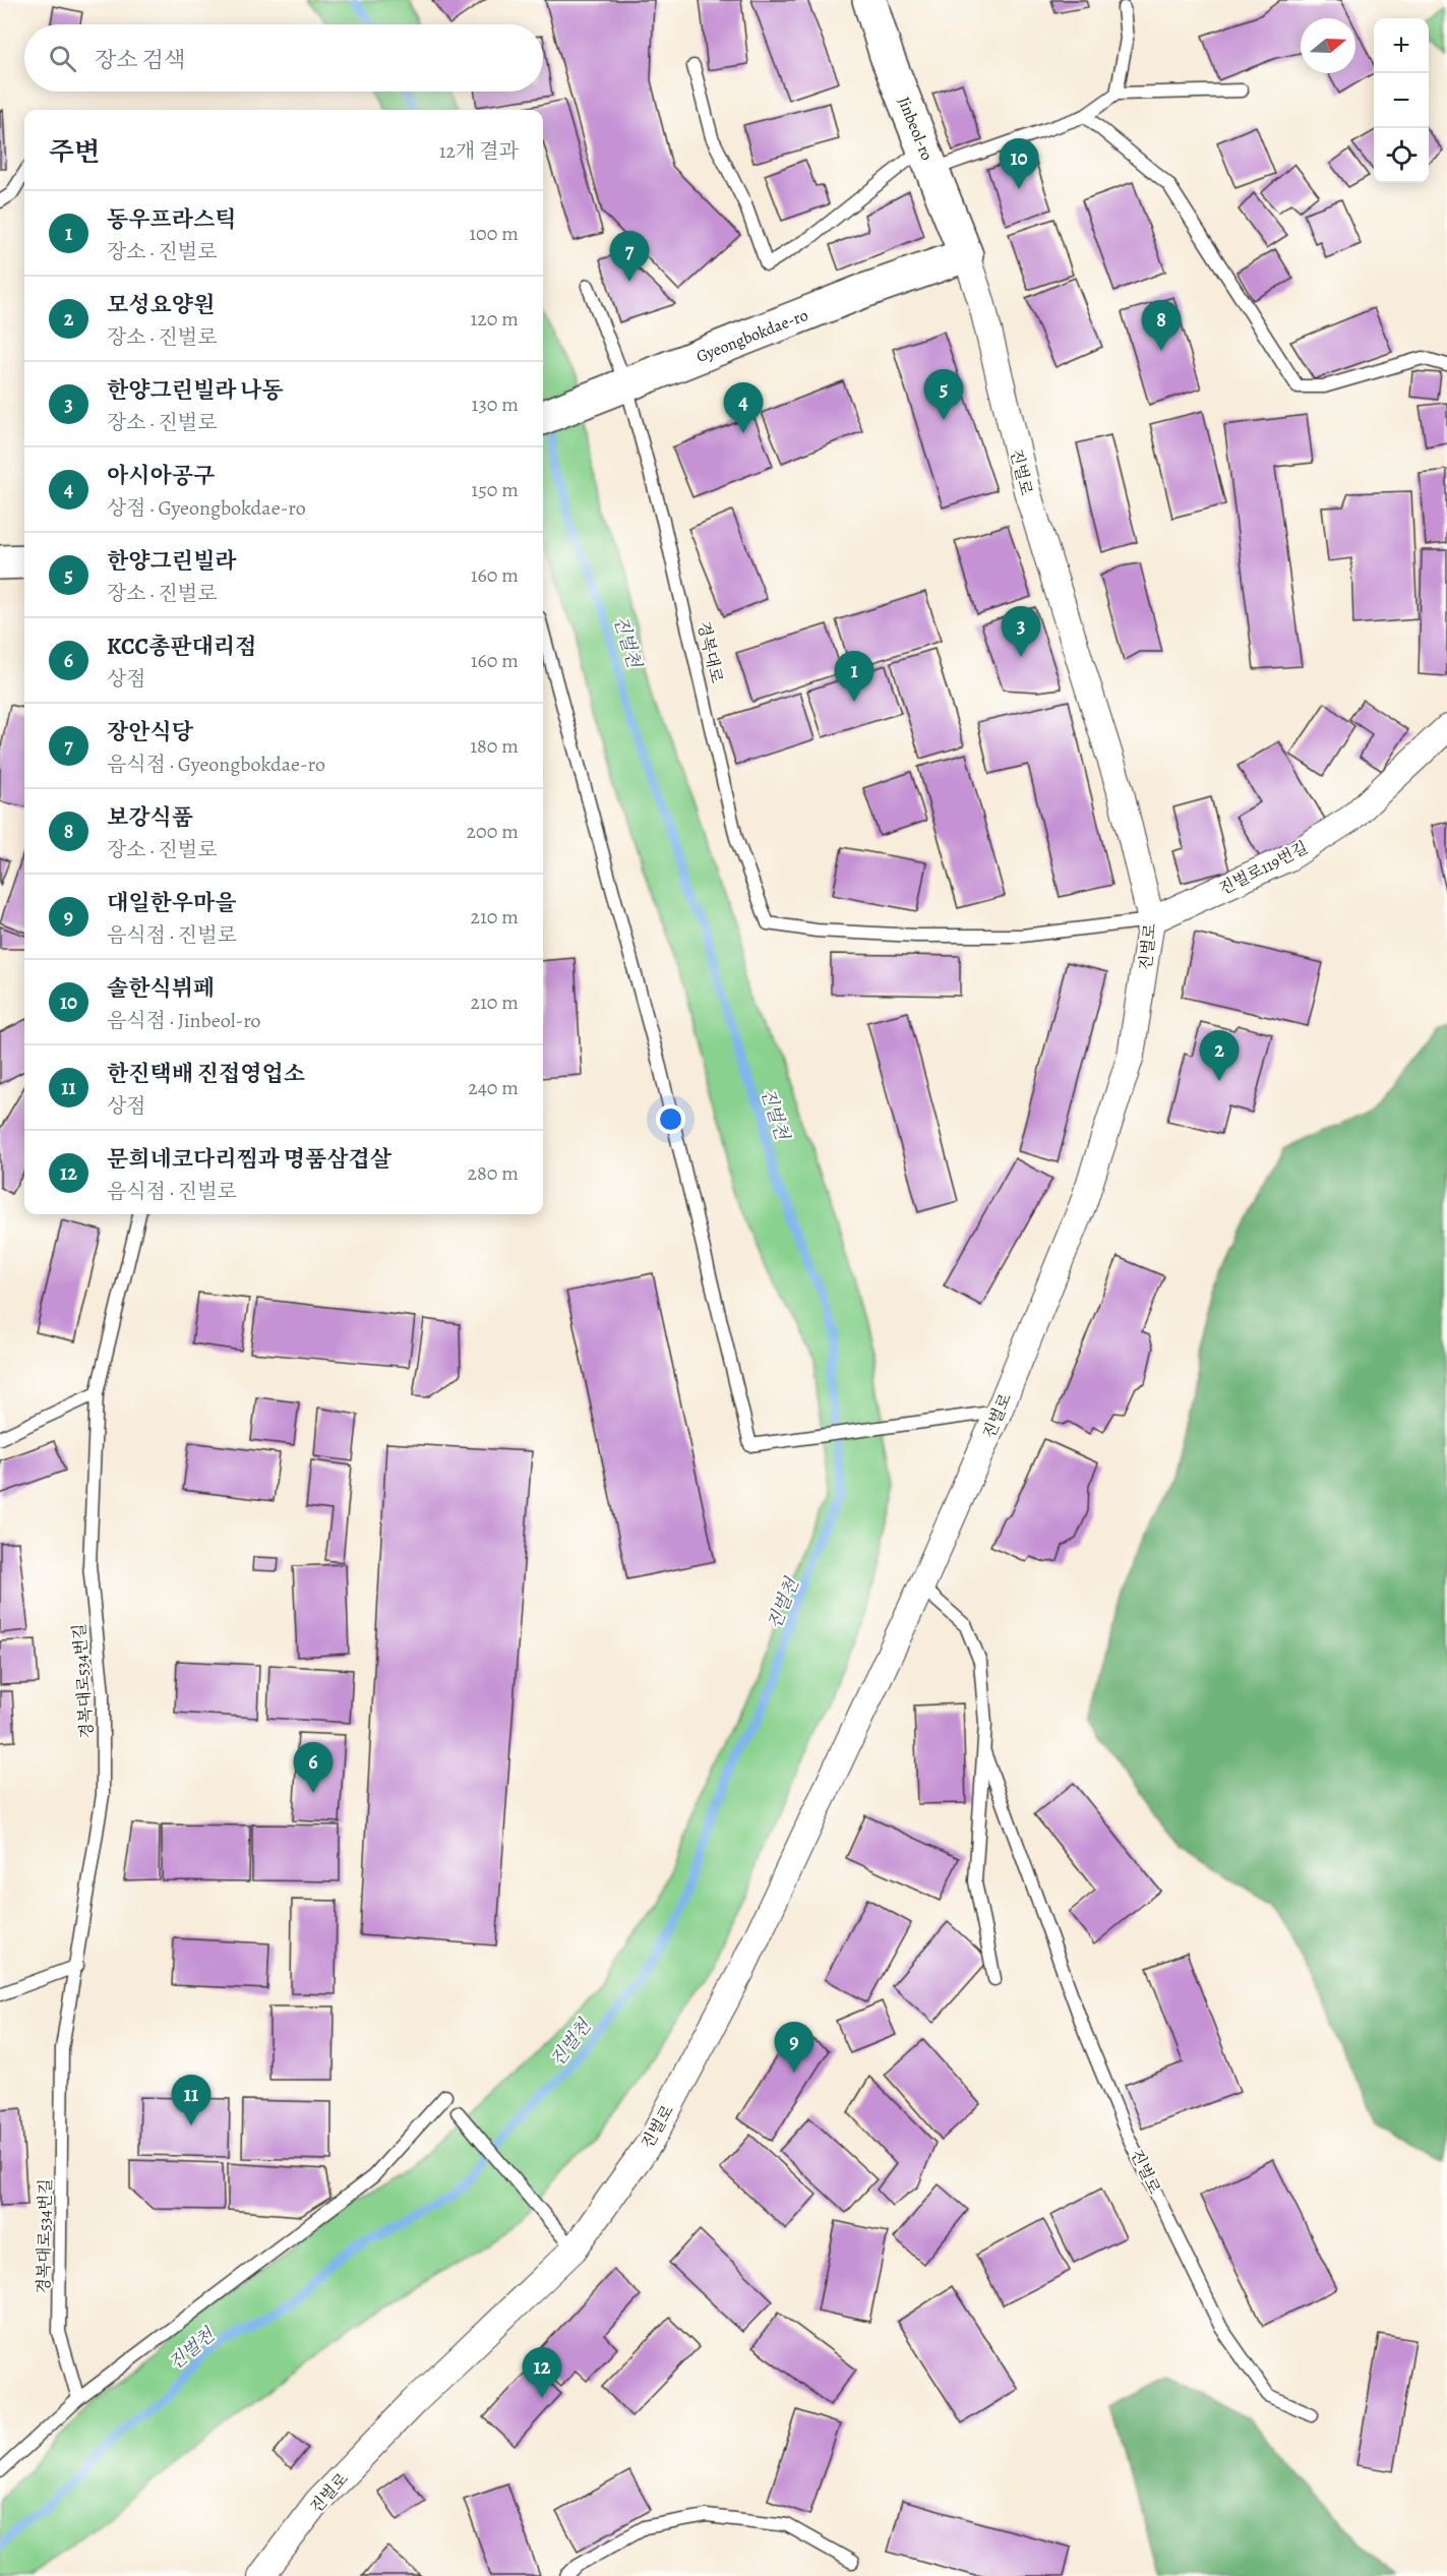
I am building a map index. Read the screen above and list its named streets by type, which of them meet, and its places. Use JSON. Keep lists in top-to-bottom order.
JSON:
{
  "streets": {
    "street": [
      "Jinbeol-ro",
      "Gyeongbokdae-ro",
      "진벌로",
      "진벌로119번길"
    ],
    "lane": ["경복대로", "경복대로534번길"]
  },
  "crossings": [
    ["Jinbeol-ro", "Gyeongbokdae-ro"],
    ["Jinbeol-ro", "진벌로"],
    ["Gyeongbokdae-ro", "진벌로"],
    ["Gyeongbokdae-ro", "경복대로"],
    ["진벌로", "경복대로"],
    ["진벌로", "진벌로119번길"],
    ["경복대로", "진벌로119번길"]
  ],
  "water": ["진벌천"],
  "north": "right",
  "page": {
    "map_buttons": ["+", "−"],
    "search": "장소 검색",
    "heading": ["주변", "12개 결과"],
    "pins": [
      "10",
      "7",
      "8",
      "5",
      "4",
      "3",
      "1",
      "2",
      "6",
      "9",
      "11",
      "12"
    ],
    "list": [
      {
        "mark": "1",
        "name": "동우프라스틱",
        "note": "장소 · 진벌로",
        "value": "100 m"
      },
      {
        "mark": "2",
        "name": "모성요양원",
        "note": "장소 · 진벌로",
        "value": "120 m"
      },
      {
        "mark": "3",
        "name": "한양그린빌라 나동",
        "note": "장소 · 진벌로",
        "value": "130 m"
      },
      {
        "mark": "4",
        "name": "아시아공구",
        "note": "상점 · Gyeongbokdae-ro",
        "value": "150 m"
      },
      {
        "mark": "5",
        "name": "한양그린빌라",
        "note": "장소 · 진벌로",
        "value": "160 m"
      },
      {
        "mark": "6",
        "name": "KCC총판대리점",
        "note": "상점",
        "value": "160 m"
      },
      {
        "mark": "7",
        "name": "장안식당",
        "note": "음식점 · Gyeongbokdae-ro",
        "value": "180 m"
      },
      {
        "mark": "8",
        "name": "보강식품",
        "note": "장소 · 진벌로",
        "value": "200 m"
      },
      {
        "mark": "9",
        "name": "대일한우마을",
        "note": "음식점 · 진벌로",
        "value": "210 m"
      },
      {
        "mark": "10",
        "name": "솔한식뷔페",
        "note": "음식점 · Jinbeol-ro",
        "value": "210 m"
      },
      {
        "mark": "11",
        "name": "한진택배 진접영업소",
        "note": "상점",
        "value": "240 m"
      },
      {
        "mark": "12",
        "name": "문희네코다리찜과 명품삼겹살",
        "note": "음식점 · 진벌로",
        "value": "280 m"
      }
    ]
  }
}
